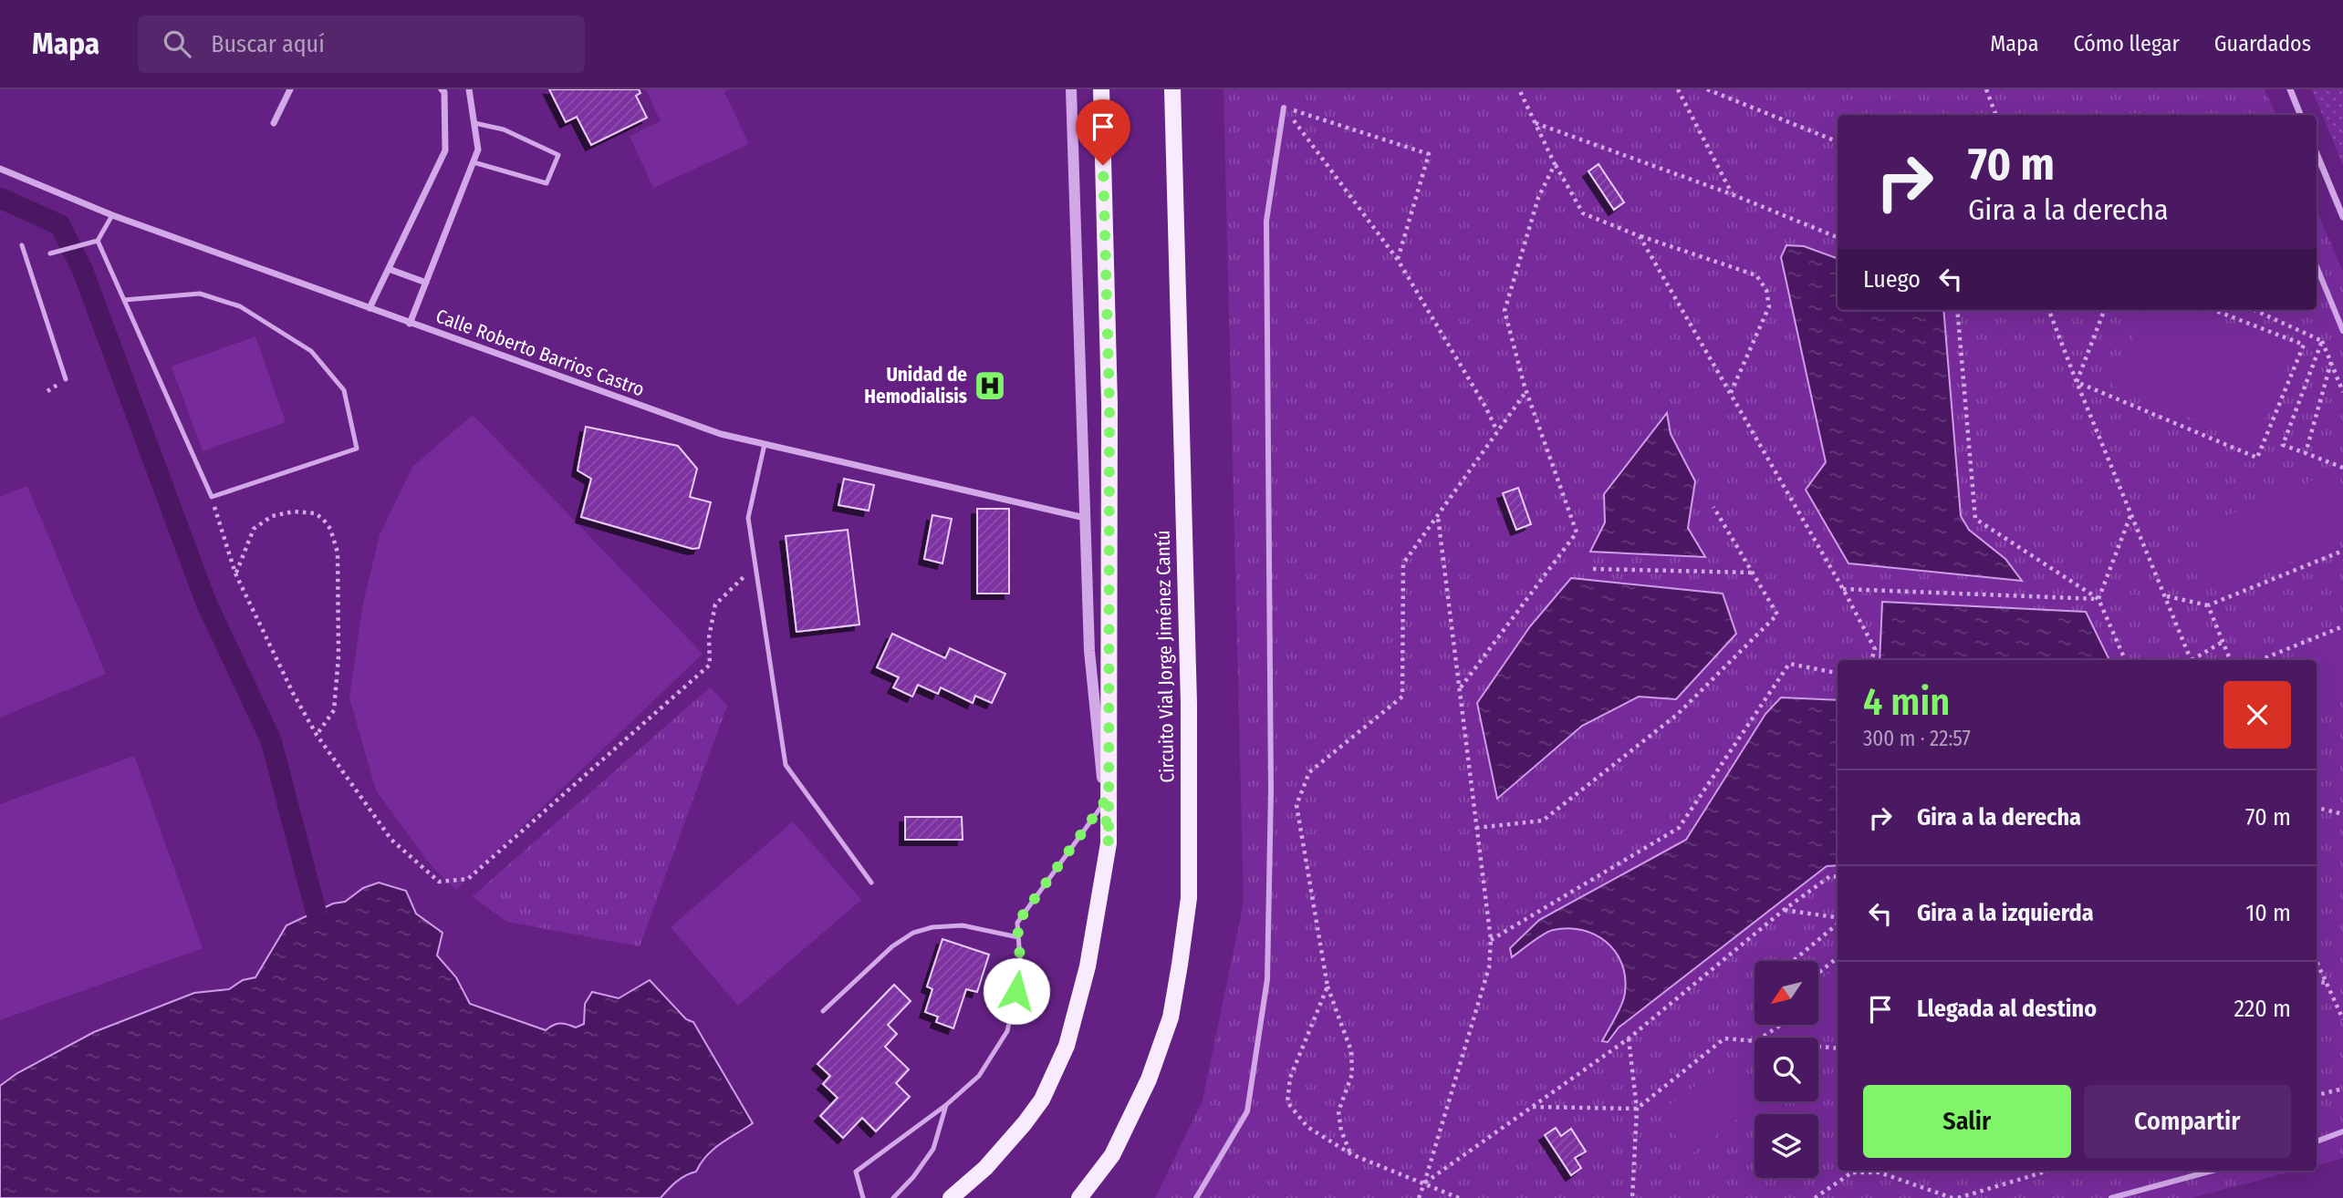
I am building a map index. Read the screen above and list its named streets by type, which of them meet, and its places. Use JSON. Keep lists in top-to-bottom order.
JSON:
{
  "streets": {
    "main road": ["Circuito Vial Jorge Jiménez Cantú"],
    "street": ["Calle Roberto Barrios Castro"]
  },
  "places": {
    "hospital": ["Unidad de Hemodialisis"]
  },
  "north": "bottom left",
  "page": {
    "header": "Mapa",
    "search": "Buscar aquí",
    "nav": ["Mapa", "Cómo llegar", "Guardados"],
    "turn": ["70 m", "Gira a la derecha"],
    "then": "Luego",
    "heading": ["4 min", "300 m · 22:57"],
    "list": [
      {
        "name": "Gira a la derecha",
        "value": "70 m"
      },
      {
        "name": "Gira a la izquierda",
        "value": "10 m"
      },
      {
        "name": "Llegada al destino",
        "value": "220 m"
      }
    ],
    "buttons": ["Salir", "Compartir"]
  }
}
